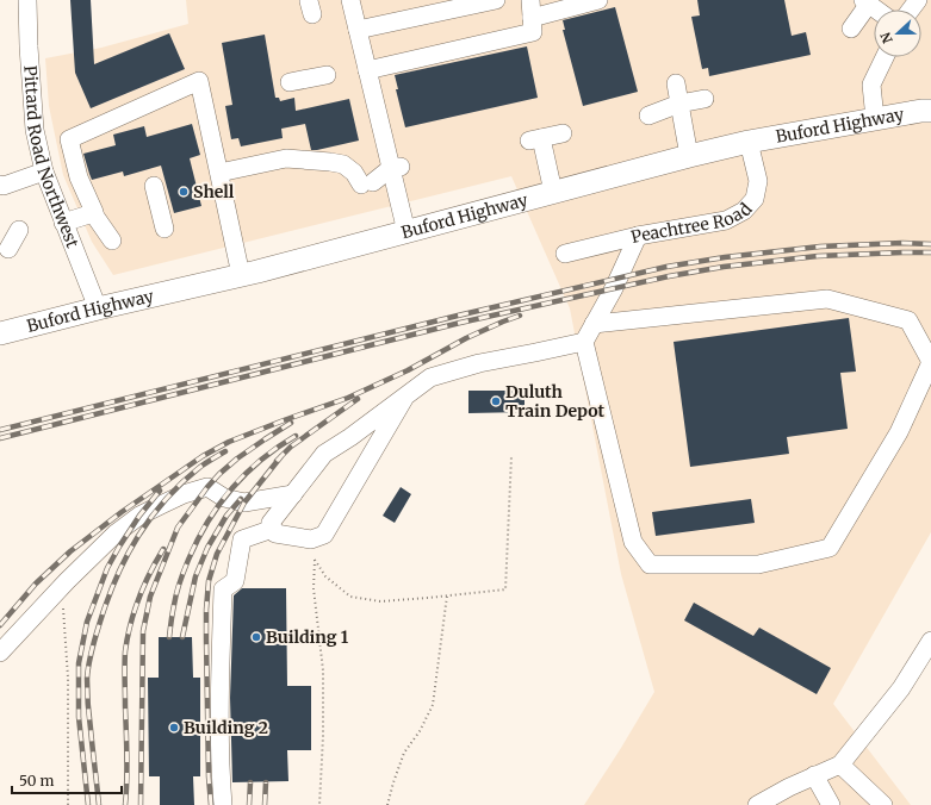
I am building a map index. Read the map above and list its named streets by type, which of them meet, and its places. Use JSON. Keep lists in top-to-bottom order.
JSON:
{
  "streets": {
    "main road": ["Buford Highway"],
    "street": ["Pittard Road Northwest", "Peachtree Road"]
  },
  "crossings": [
    ["Buford Highway", "Pittard Road Northwest"],
    ["Buford Highway", "Peachtree Road"]
  ],
  "places": [
    "Shell",
    "Duluth Train Depot",
    "Building 1",
    "Building 2"
  ],
  "scale_bar": "50 m",
  "north": "left"
}
